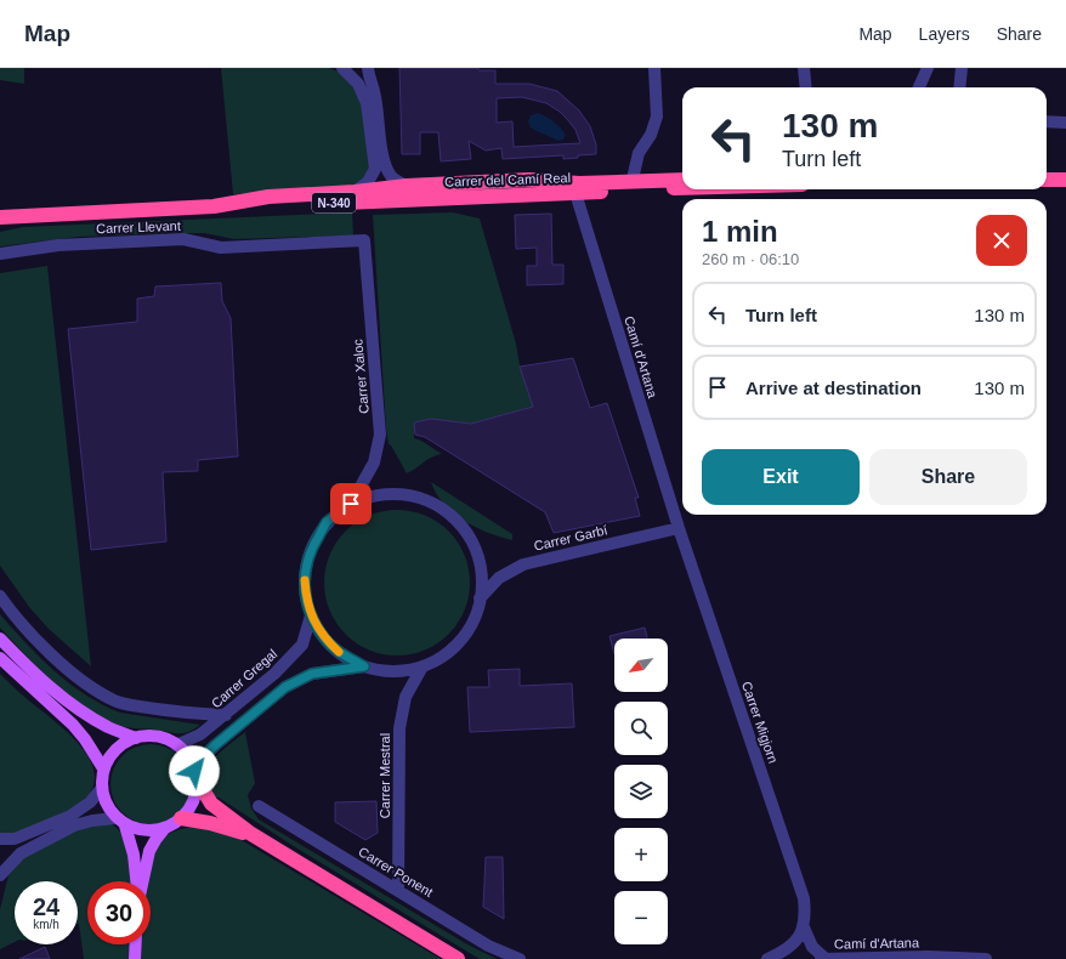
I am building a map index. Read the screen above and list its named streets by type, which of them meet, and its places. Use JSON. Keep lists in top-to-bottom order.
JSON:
{
  "streets": {
    "highway": ["Carrer del Camí Real", "N-340"],
    "street": [
      "Carrer Llevant",
      "Camí d'Artana",
      "Carrer Xaloc",
      "Carrer Garbí",
      "Carrer Gregal",
      "Carrer Migjorn",
      "Carrer Mestral",
      "Carrer Ponent"
    ]
  },
  "crossings": [
    ["Carrer del Camí Real", "N-340"],
    ["Carrer del Camí Real", "Camí d'Artana"],
    ["Carrer Llevant", "Carrer Xaloc"],
    ["Camí d'Artana", "Carrer Garbí"],
    ["Camí d'Artana", "Carrer Migjorn"],
    ["Carrer Garbí", "Carrer Migjorn"],
    ["Carrer Mestral", "Carrer Ponent"]
  ],
  "north": "bottom left",
  "page": {
    "header": "Map",
    "nav": ["Map", "Layers", "Share"],
    "turn": ["130 m", "Turn left"],
    "heading": ["1 min", "260 m · 06:10"],
    "list": [
      {
        "name": "Turn left",
        "value": "130 m"
      },
      {
        "name": "Arrive at destination",
        "value": "130 m"
      }
    ],
    "buttons": ["Exit", "Share"],
    "map_buttons": ["+", "−"],
    "speed": "24 km/h",
    "limit": "30"
  }
}
